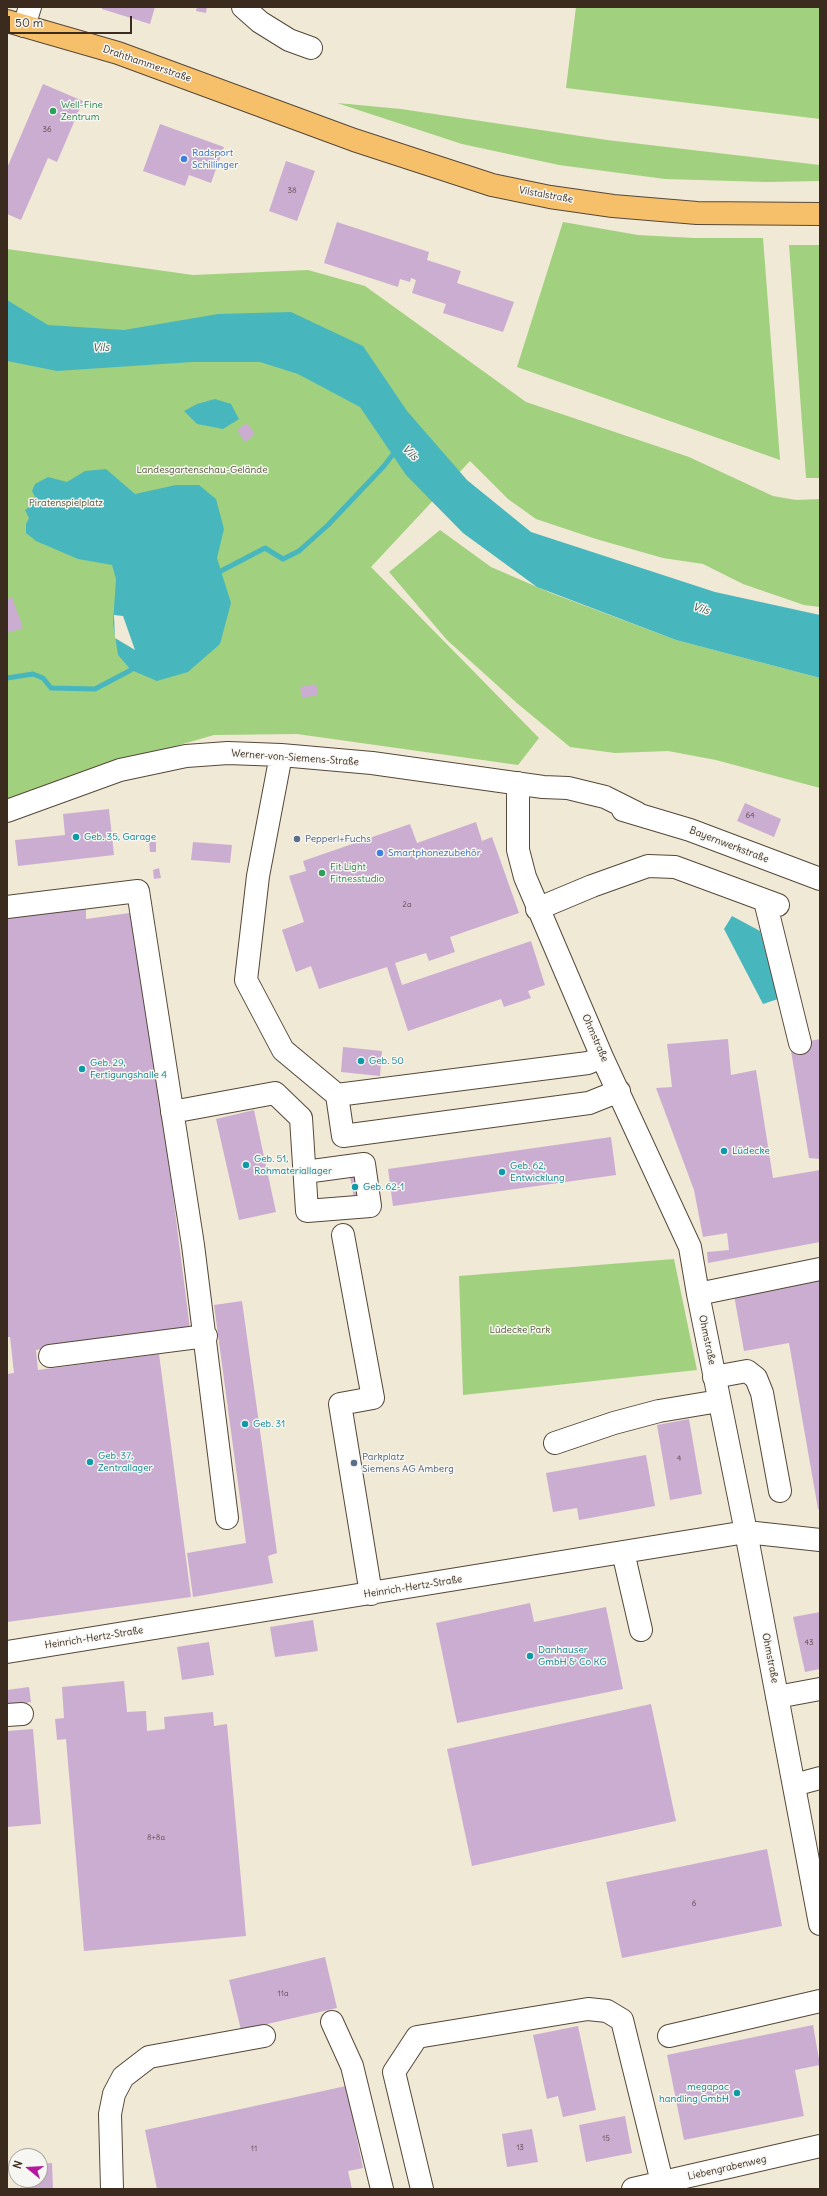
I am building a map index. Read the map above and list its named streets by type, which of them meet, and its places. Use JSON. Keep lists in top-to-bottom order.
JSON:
{
  "streets": {
    "main road": ["Drahthammerstraße", "Vilstalstraße"],
    "street": [
      "Werner-von-Siemens-Straße",
      "Bayernwerkstraße",
      "Ohmstraße",
      "Heinrich-Hertz-Straße",
      "Liebengrabenweg"
    ]
  },
  "crossings": [
    ["Drahthammerstraße", "Vilstalstraße"],
    ["Werner-von-Siemens-Straße", "Bayernwerkstraße"],
    ["Werner-von-Siemens-Straße", "Ohmstraße"],
    ["Bayernwerkstraße", "Ohmstraße"],
    ["Ohmstraße", "Heinrich-Hertz-Straße"]
  ],
  "water": ["Vils"],
  "parks": ["Landesgartenschau-Gelände", "Piratenspielplatz", "Lüdecke Park"],
  "places": [
    "Well-Fine Zentrum",
    "Radsport Schillinger",
    "Geb. 35, Garage",
    "Pepperl+Fuchs",
    "Smartphonezubehör",
    "Fit Light Fitnesstudio",
    "Geb. 50",
    "Geb. 29, Fertigungshalle 4",
    "Lüdecke",
    "Geb. 51, Rohmateriallager",
    "Geb. 62, Entwicklung",
    "Geb. 62-1",
    "Geb. 31",
    "Geb. 37, Zentrallager",
    "Parkplatz Siemens AG Amberg",
    "Danhauser GmbH & Co KG",
    "megapac handling GmbH"
  ],
  "house_numbers": [
    "36",
    "38",
    "64",
    "2a",
    "4",
    "43",
    "8+8a",
    "6",
    "11a",
    "15",
    "13",
    "11"
  ],
  "scale_bar": "50 m",
  "north": "left"
}
